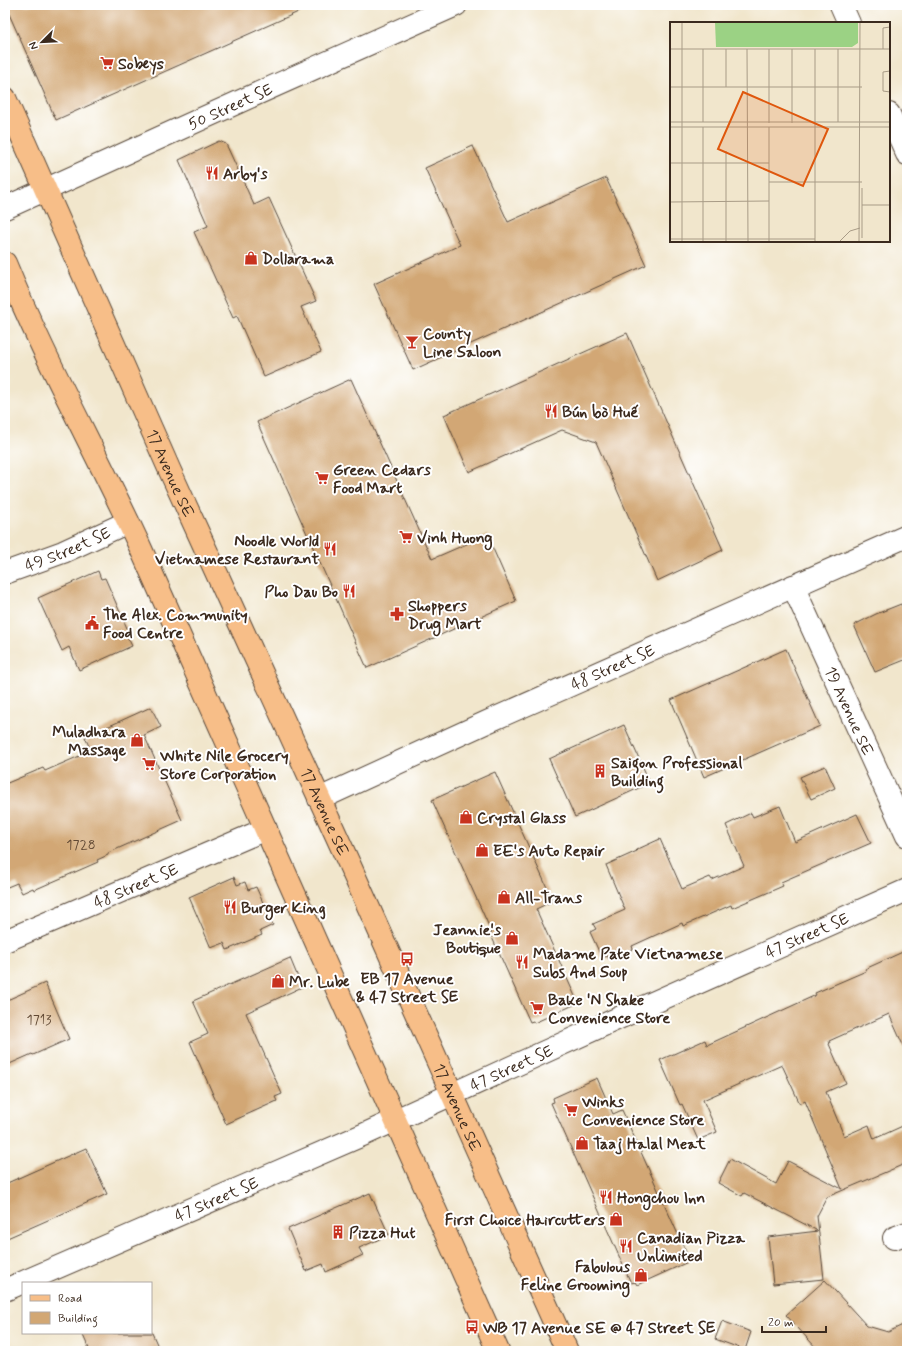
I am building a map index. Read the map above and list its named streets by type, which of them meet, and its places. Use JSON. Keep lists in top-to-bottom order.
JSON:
{
  "streets": {
    "main road": ["17 Avenue SE"],
    "street": [
      "50 Street SE",
      "49 Street SE",
      "48 Street SE",
      "19 Avenue SE",
      "47 Street SE"
    ]
  },
  "crossings": [
    ["50 Street SE", "17 Avenue SE"],
    ["17 Avenue SE", "48 Street SE"],
    ["17 Avenue SE", "47 Street SE"],
    ["48 Street SE", "19 Avenue SE"]
  ],
  "places": {
    "supermarket": [
      "Sobeys",
      "Green Cedars Food Mart",
      "Vinh Huong",
      "White Nile Grocery Store Corporation",
      "Bake 'N Shake Convenience Store",
      "Winks Convenience Store"
    ],
    "restaurant": [
      "Arby's",
      "Bún bò Huế",
      "Noodle World Vietnamese Restaurant",
      "Pho Dau Bo",
      "Burger King",
      "Madame Pate Vietnamese Subs And Soup",
      "Hongchou Inn",
      "Canadian Pizza Unlimited"
    ],
    "shop": [
      "Dollarama",
      "Muladhara Massage",
      "Crystal Glass",
      "EE's Auto Repair",
      "All-Trans",
      "Jeannie's Boutique",
      "Mr. Lube",
      "Taaj Halal Meat",
      "First Choice Haircutters",
      "Fabulous Feline Grooming"
    ],
    "bar": ["County Line Saloon"],
    "pharmacy": ["Shoppers Drug Mart"],
    "public building": ["The Alex. Community Food Centre"],
    "building": ["Saigon Professional Building", "Pizza Hut"],
    "bus stop": ["EB 17 Avenue & 47 Street SE", "WB 17 Avenue SE @ 47 Street SE"]
  },
  "house_numbers": ["1728", "1713"],
  "legend": ["Road", "Building"],
  "scale_bar": "20 m",
  "north": "bottom left"
}
